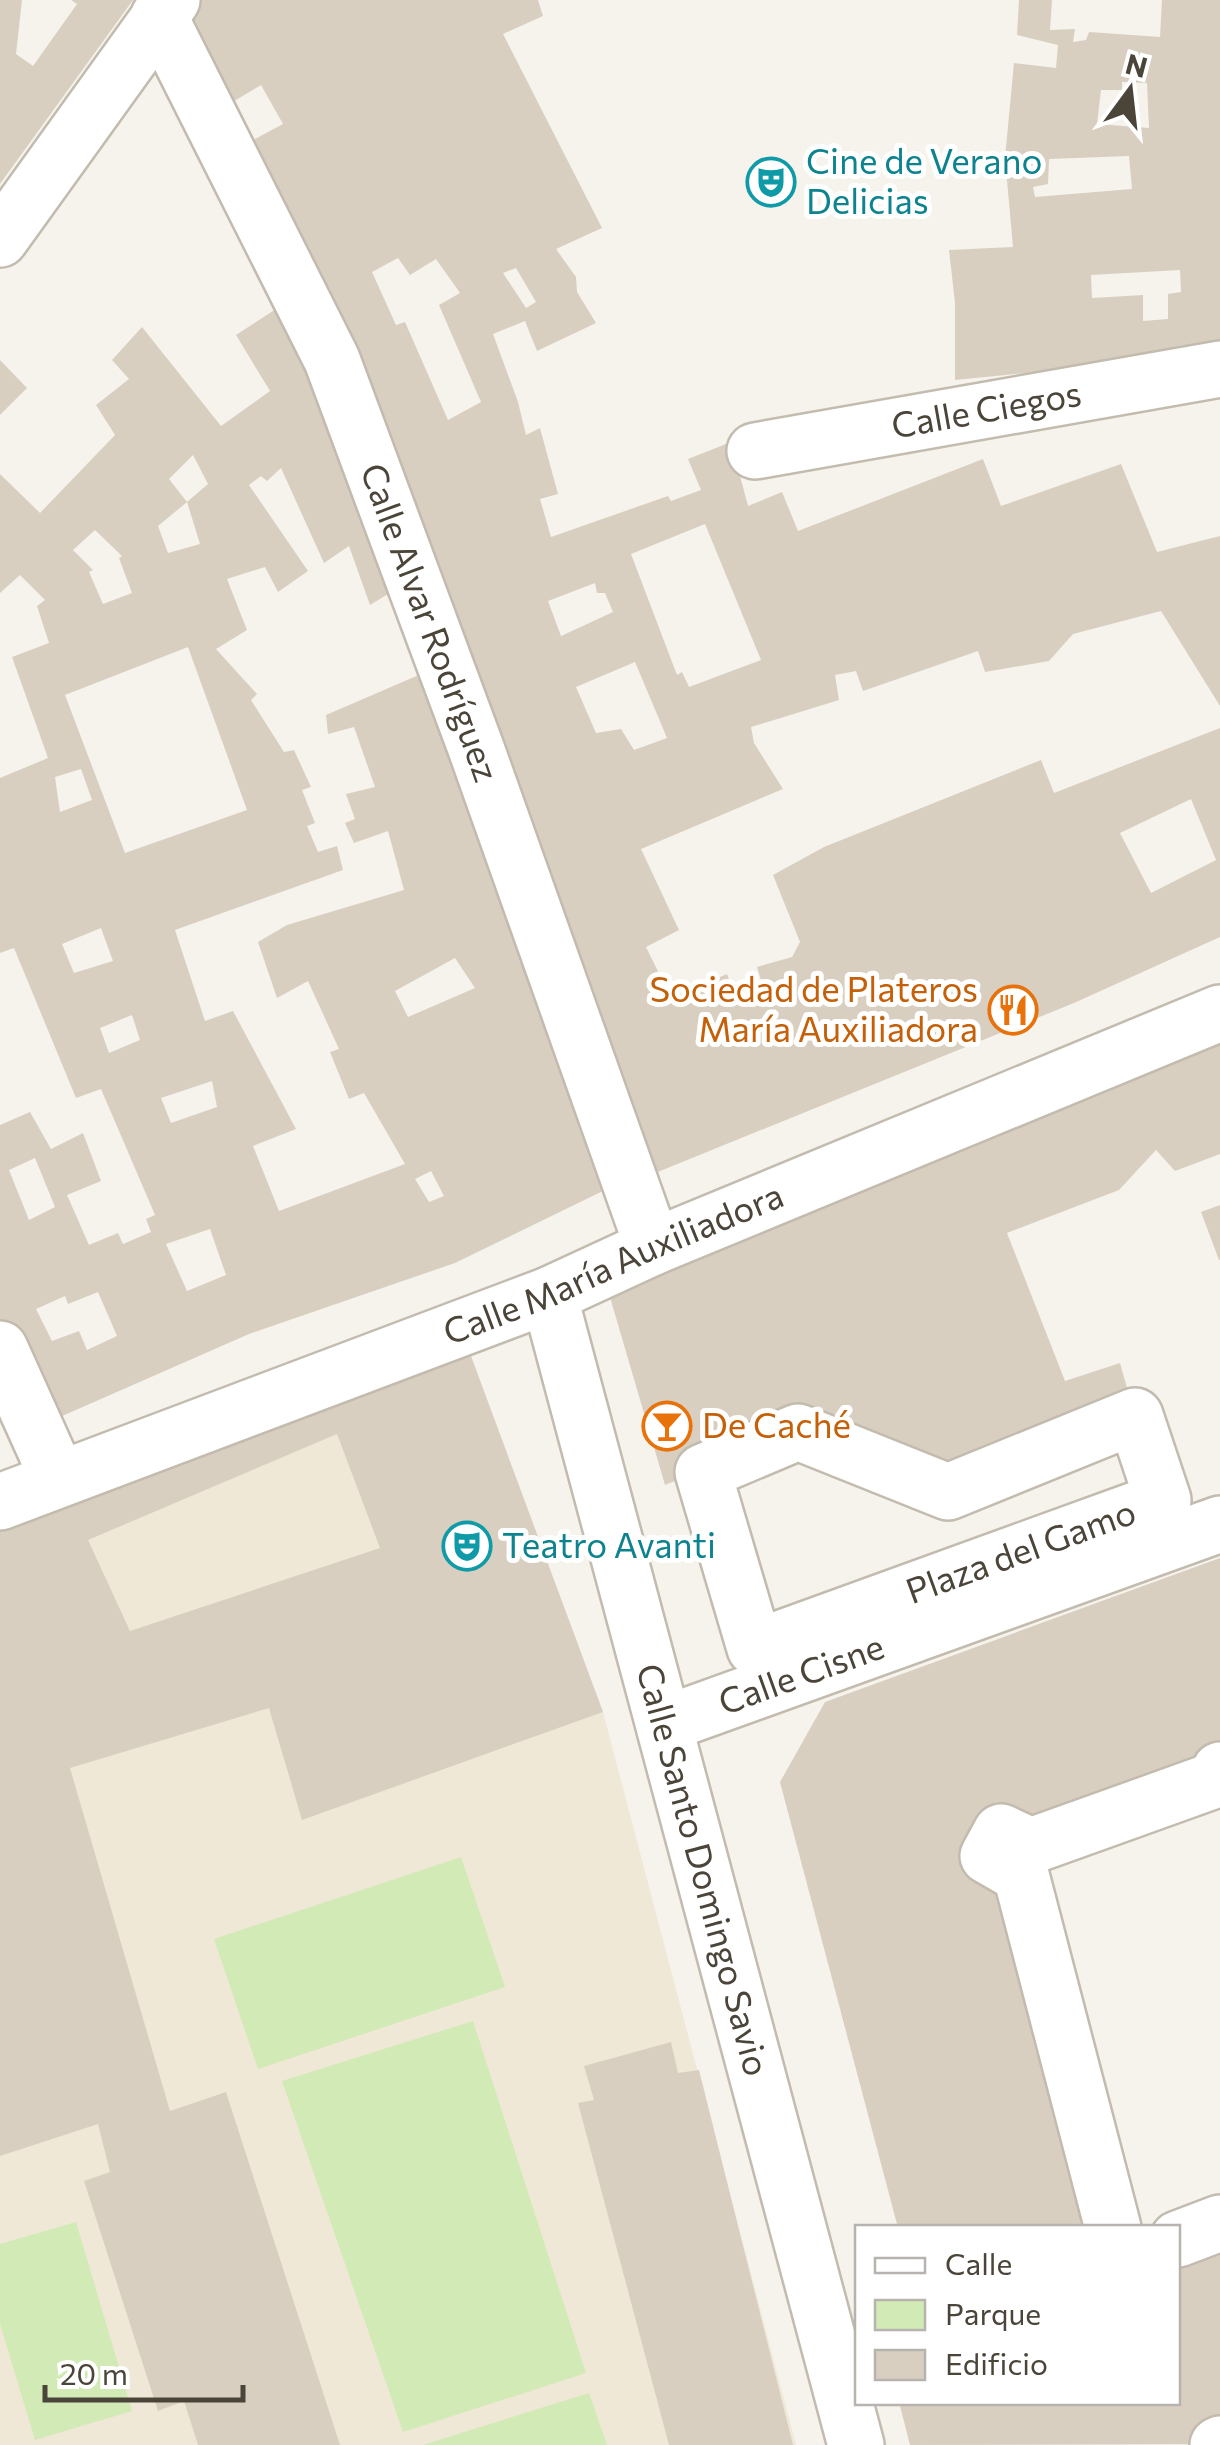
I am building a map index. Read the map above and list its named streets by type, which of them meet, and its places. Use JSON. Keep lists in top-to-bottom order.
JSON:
{
  "streets": {
    "street": [
      "Calle Ciegos",
      "Calle Alvar Rodríguez",
      "Calle María Auxiliadora",
      "Plaza del Gamo",
      "Calle Cisne",
      "Calle Santo Domingo Savio"
    ]
  },
  "crossings": [
    ["Calle Alvar Rodríguez", "Calle María Auxiliadora"],
    ["Calle María Auxiliadora", "Calle Santo Domingo Savio"],
    ["Calle Cisne", "Calle Santo Domingo Savio"]
  ],
  "places": {
    "theatre": ["Cine de Verano Delicias", "Teatro Avanti"],
    "restaurant": ["Sociedad de Plateros María Auxiliadora"],
    "bar": ["De Caché"]
  },
  "legend": ["Calle", "Parque", "Edificio"],
  "scale_bar": "20 m",
  "north": "top"
}
